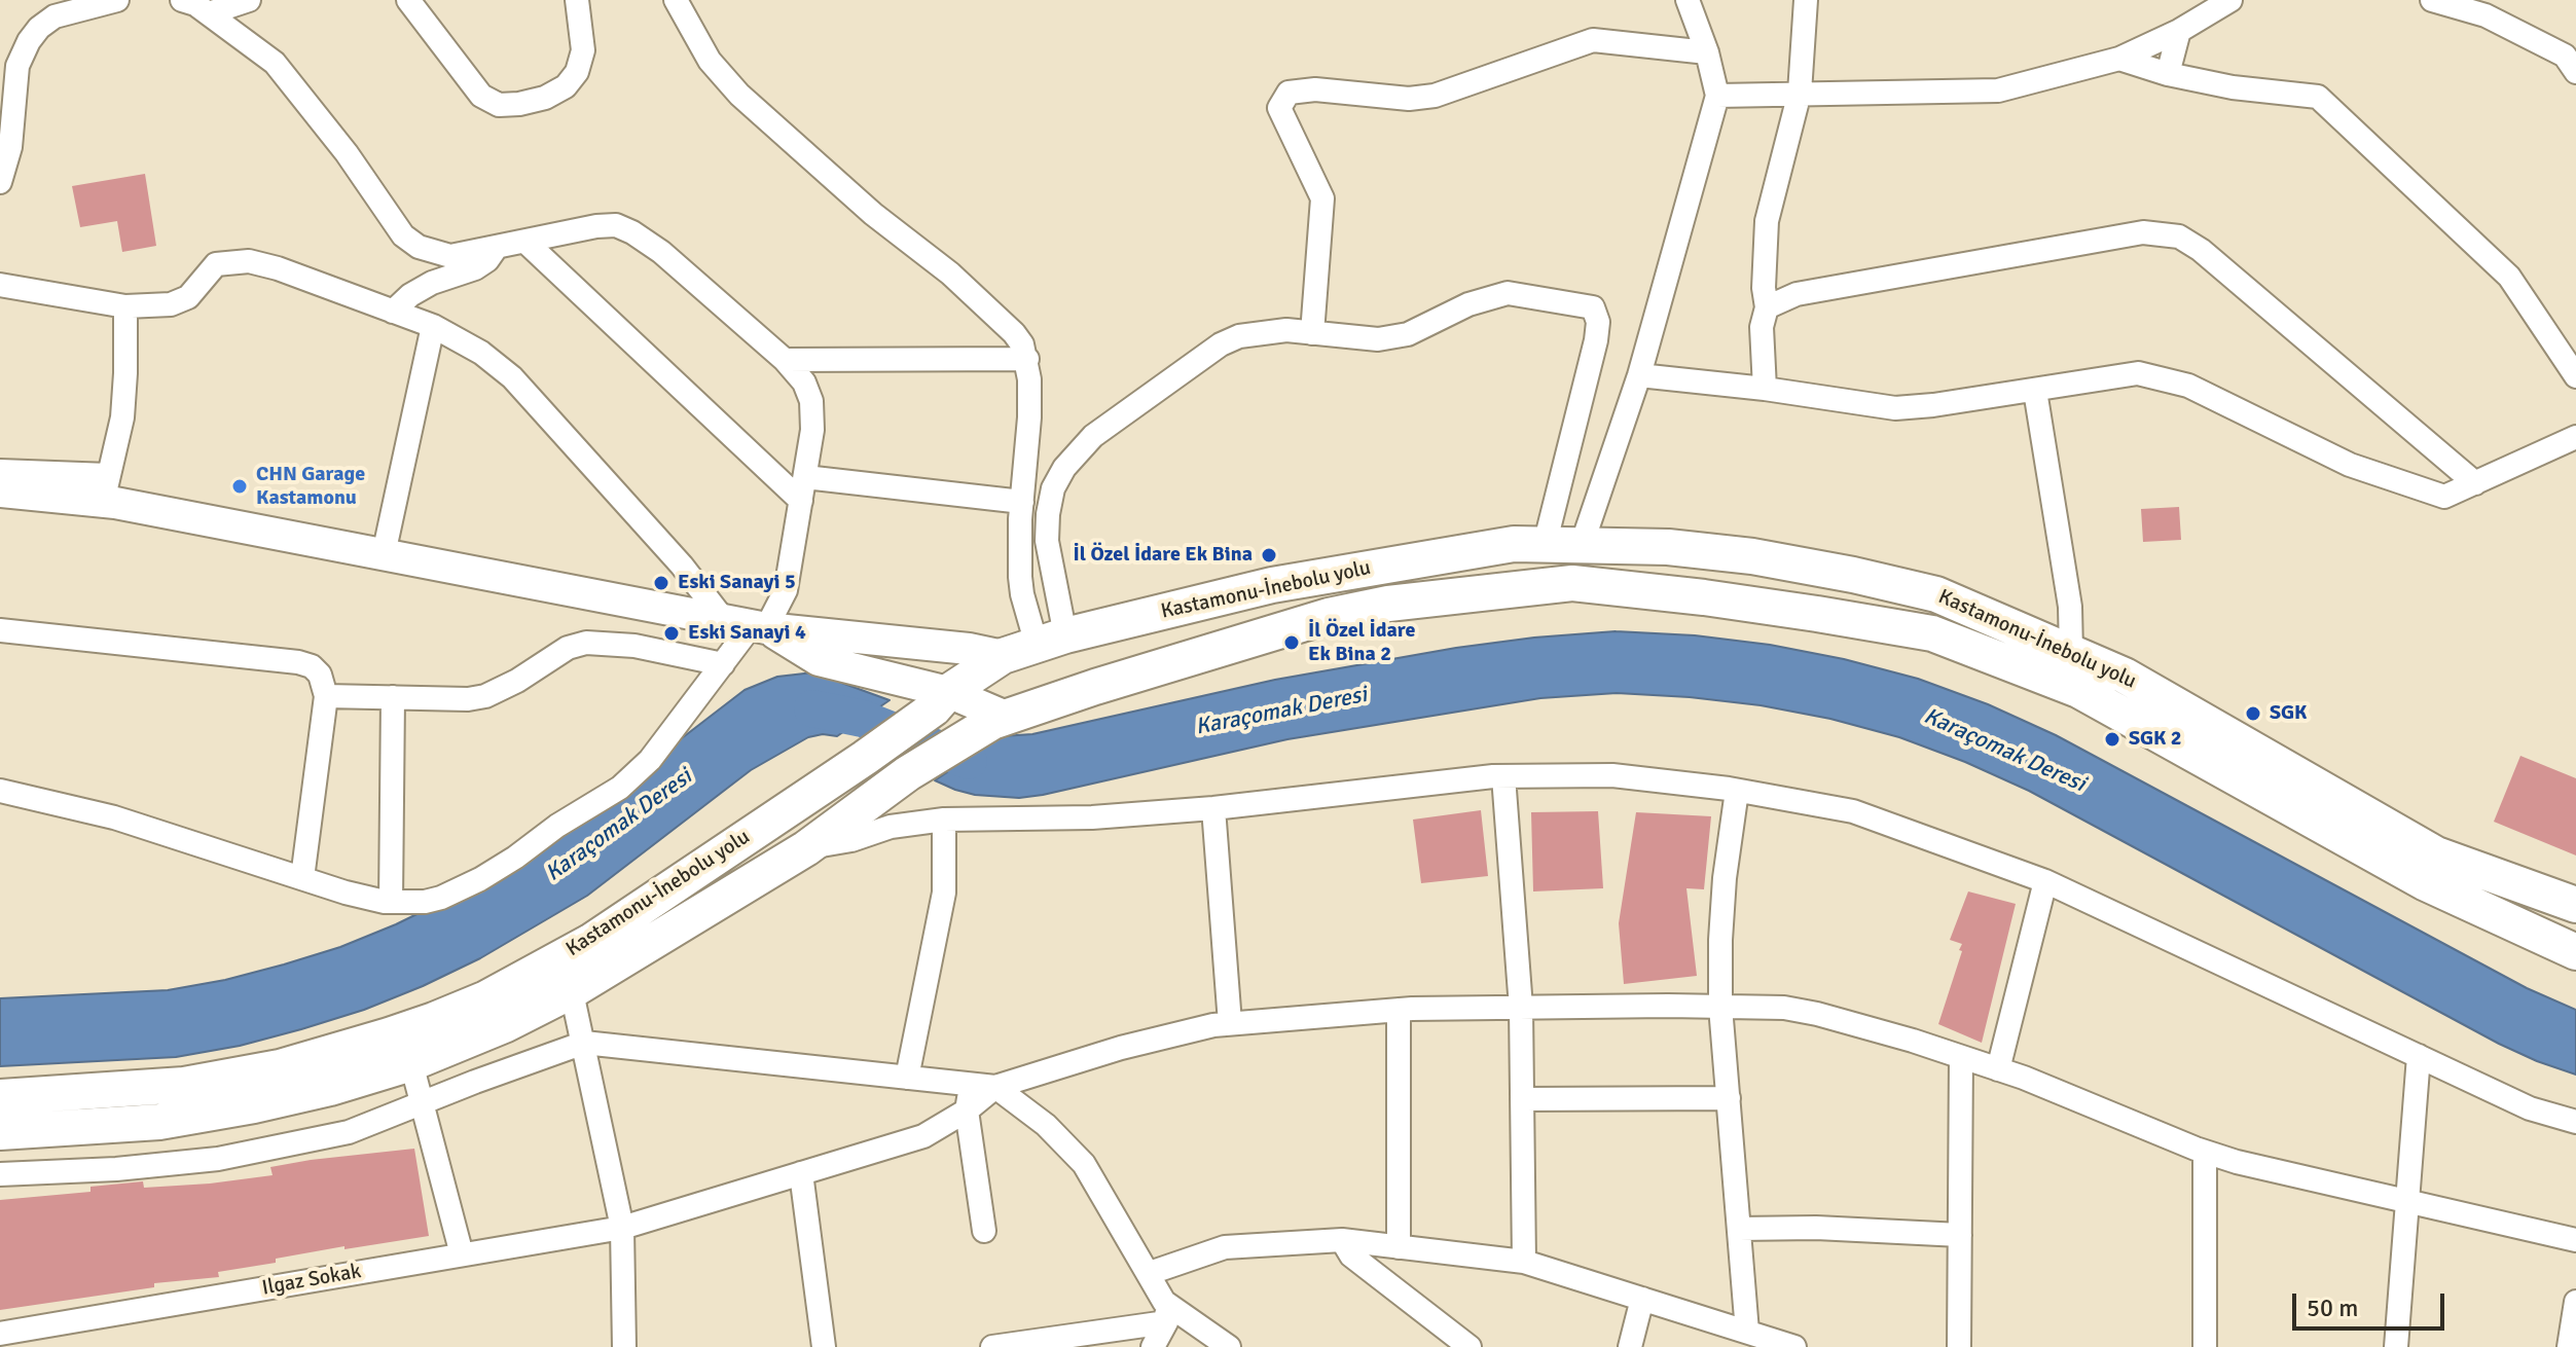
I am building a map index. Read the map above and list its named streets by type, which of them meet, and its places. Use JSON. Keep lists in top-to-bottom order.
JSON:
{
  "streets": {
    "main road": ["Kastamonu-İnebolu yolu"],
    "street": ["Ilgaz Sokak"]
  },
  "water": ["Karaçomak Deresi"],
  "places": [
    "CHN Garage Kastamonu",
    "İl Özel İdare Ek Bina",
    "Eski Sanayi 5",
    "Eski Sanayi 4",
    "İl Özel İdare Ek Bina 2",
    "SGK",
    "SGK 2"
  ],
  "scale_bar": "50 m"
}
